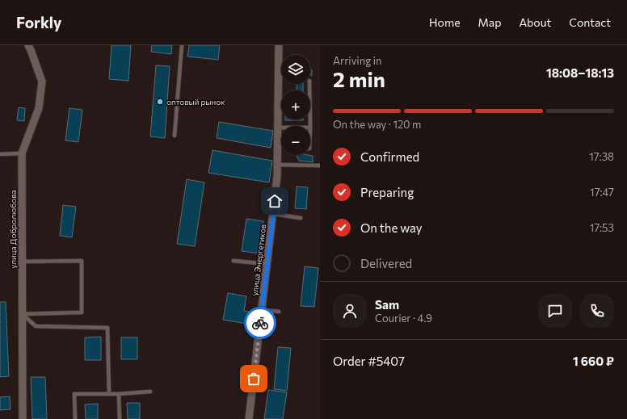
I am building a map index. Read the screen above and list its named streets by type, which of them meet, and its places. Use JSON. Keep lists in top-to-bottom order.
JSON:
{
  "streets": {
    "street": ["улица Добролюбова", "улица Энергетиков"]
  },
  "places": ["оптовый рынок"],
  "page": {
    "header": "Forkly",
    "nav": [
      "Home",
      "Map",
      "About",
      "Contact"
    ],
    "heading": ["2 min", "Arriving in", "18:08–18:13"],
    "panel": [
      "Sam",
      "Courier · 4.9",
      "Order #5407",
      "1 660 ₽"
    ],
    "map_buttons": ["+", "−"],
    "bar": "On the way · 120 m",
    "list": [
      ["Confirmed", "17:38"],
      ["Preparing", "17:47"],
      ["On the way", "17:53"],
      "Delivered"
    ]
  }
}
